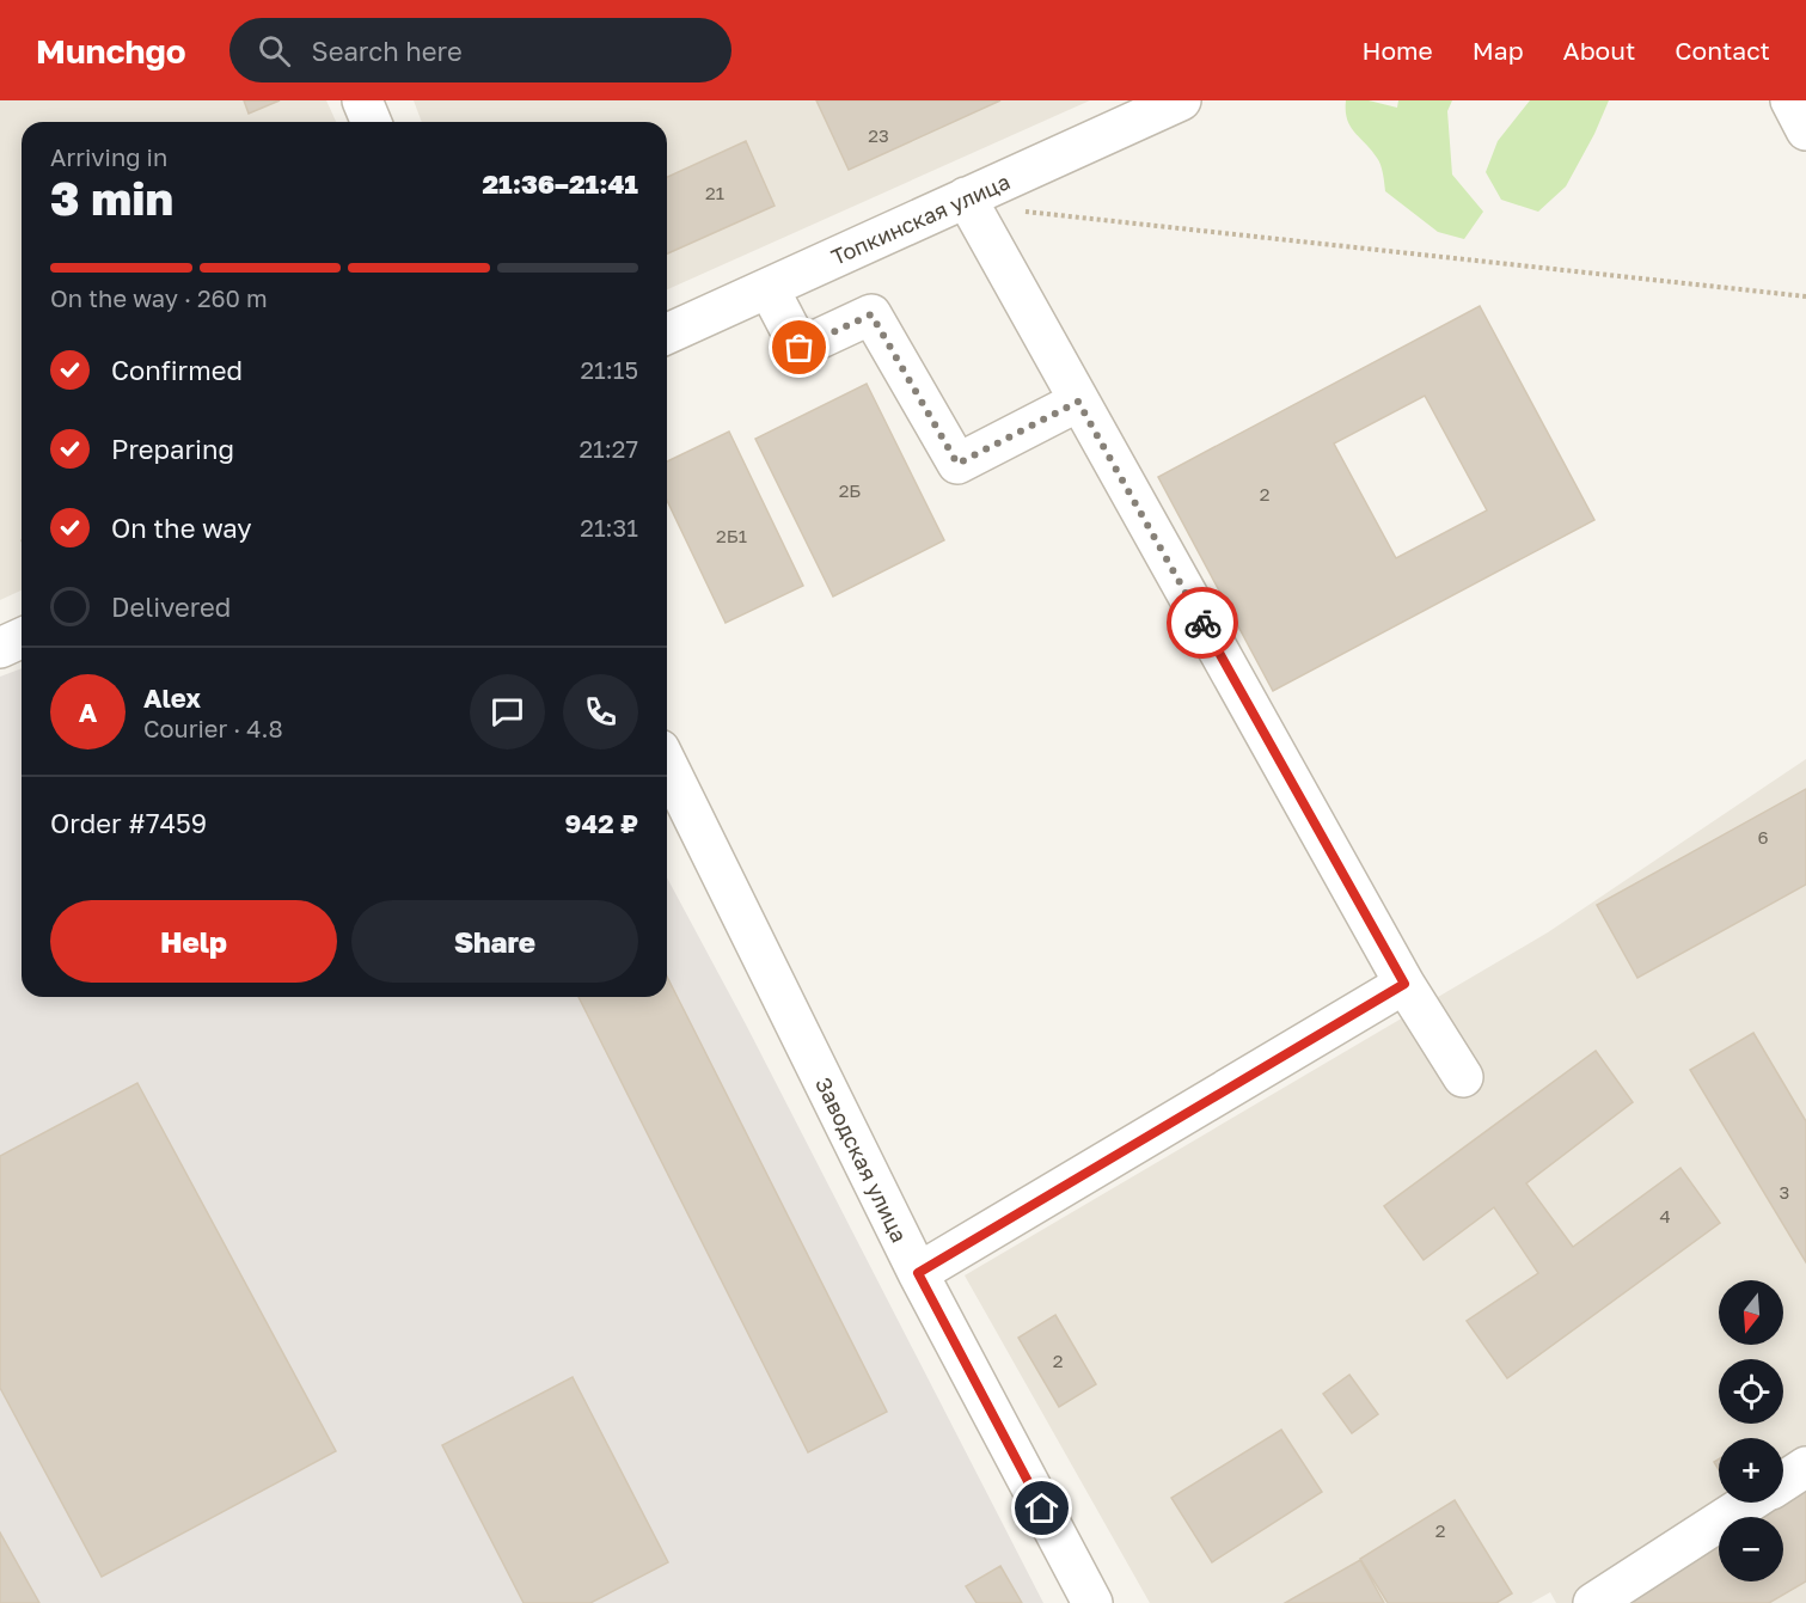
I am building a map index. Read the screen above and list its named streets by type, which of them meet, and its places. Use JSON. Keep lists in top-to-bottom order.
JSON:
{
  "streets": {
    "street": ["Топкинская улица", "Заводская улица"]
  },
  "house_numbers": [
    "23",
    "21",
    "2Б",
    "2",
    "2Б1",
    "6",
    "3",
    "4",
    "2",
    "2"
  ],
  "north": "bottom",
  "page": {
    "header": "Munchgo",
    "search": "Search here",
    "nav": [
      "Home",
      "Map",
      "About",
      "Contact"
    ],
    "heading": ["3 min", "Arriving in", "21:36–21:41"],
    "panel": [
      "Alex",
      "Courier · 4.8",
      "Order #7459",
      "942 ₽"
    ],
    "bar": "On the way · 260 m",
    "list": [
      ["Confirmed", "21:15"],
      ["Preparing", "21:27"],
      ["On the way", "21:31"],
      "Delivered"
    ],
    "round": "A",
    "buttons": ["Help", "Share"],
    "map_buttons": ["+", "−"]
  }
}
